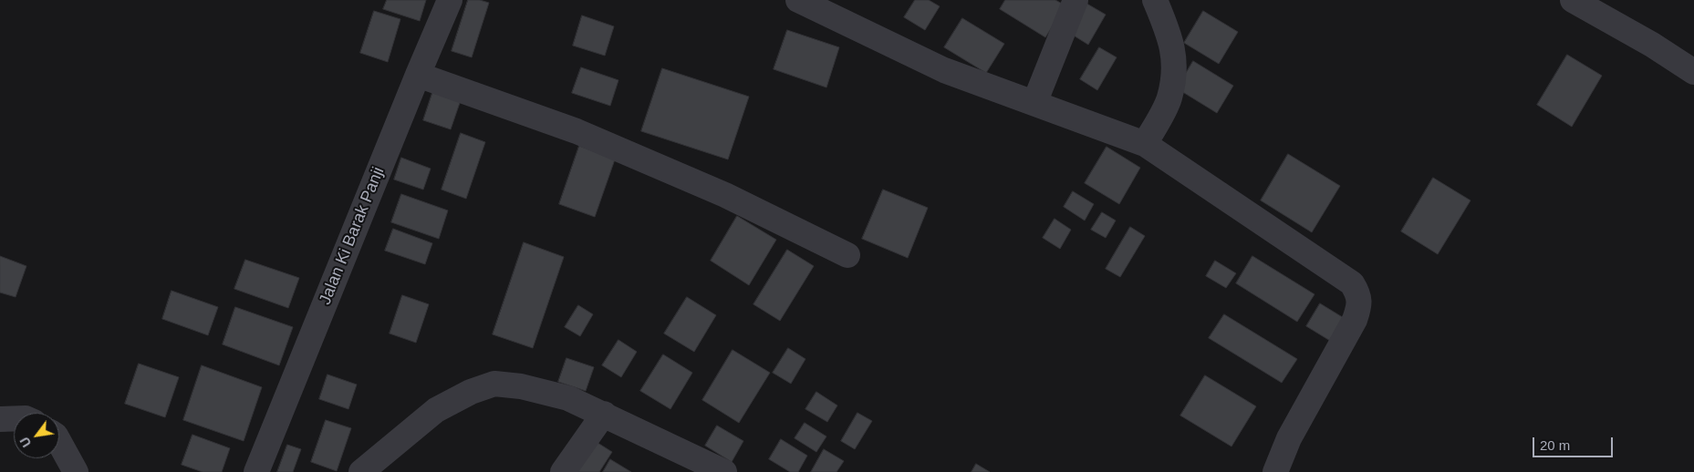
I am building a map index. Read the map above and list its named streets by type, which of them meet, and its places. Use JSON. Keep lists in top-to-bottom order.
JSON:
{
  "streets": {
    "street": ["Jalan Ki Barak Panji"]
  },
  "scale_bar": "20 m",
  "north": "bottom left"
}
